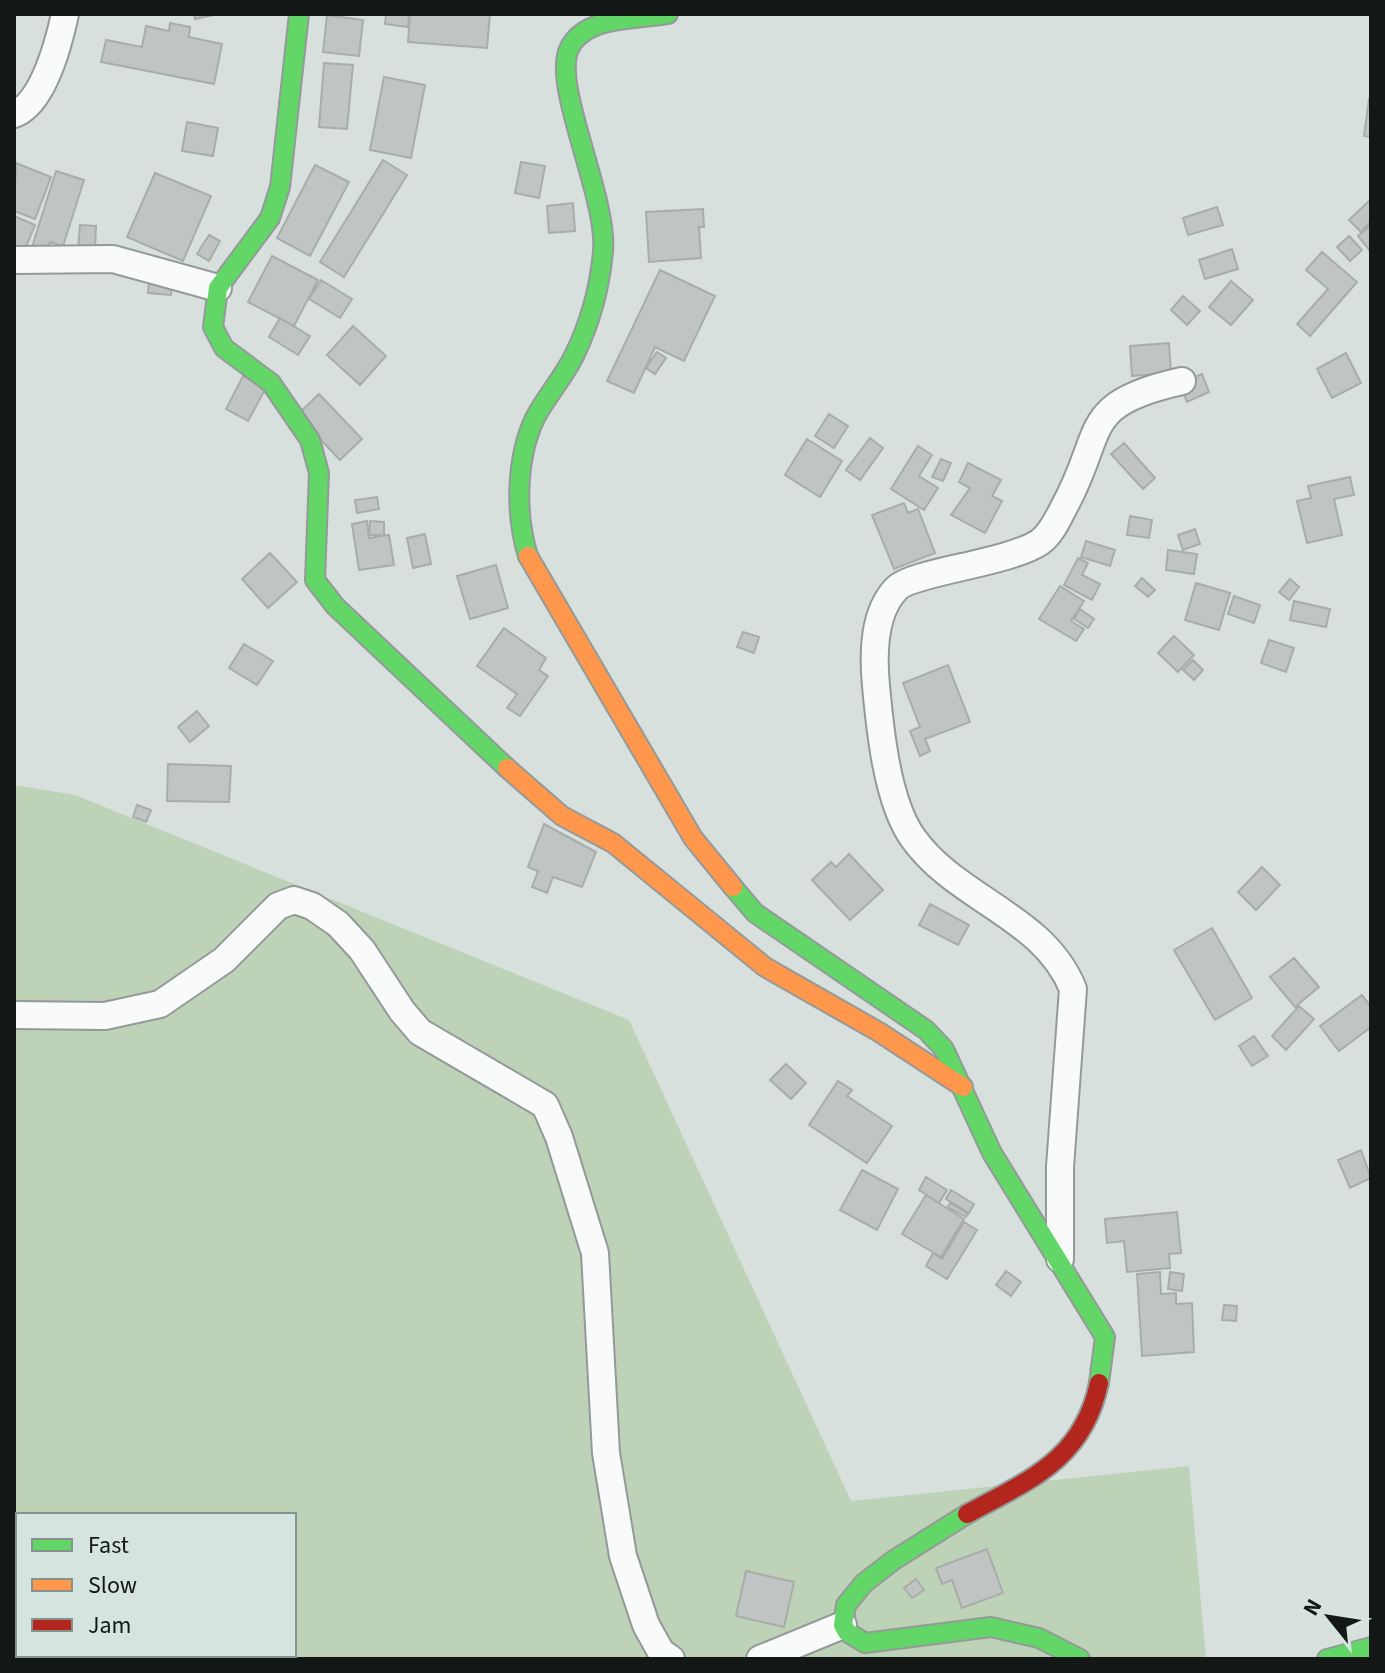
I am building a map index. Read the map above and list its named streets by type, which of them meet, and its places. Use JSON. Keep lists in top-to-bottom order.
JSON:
{
  "legend": ["Fast", "Slow", "Jam"],
  "north": "top left"
}
